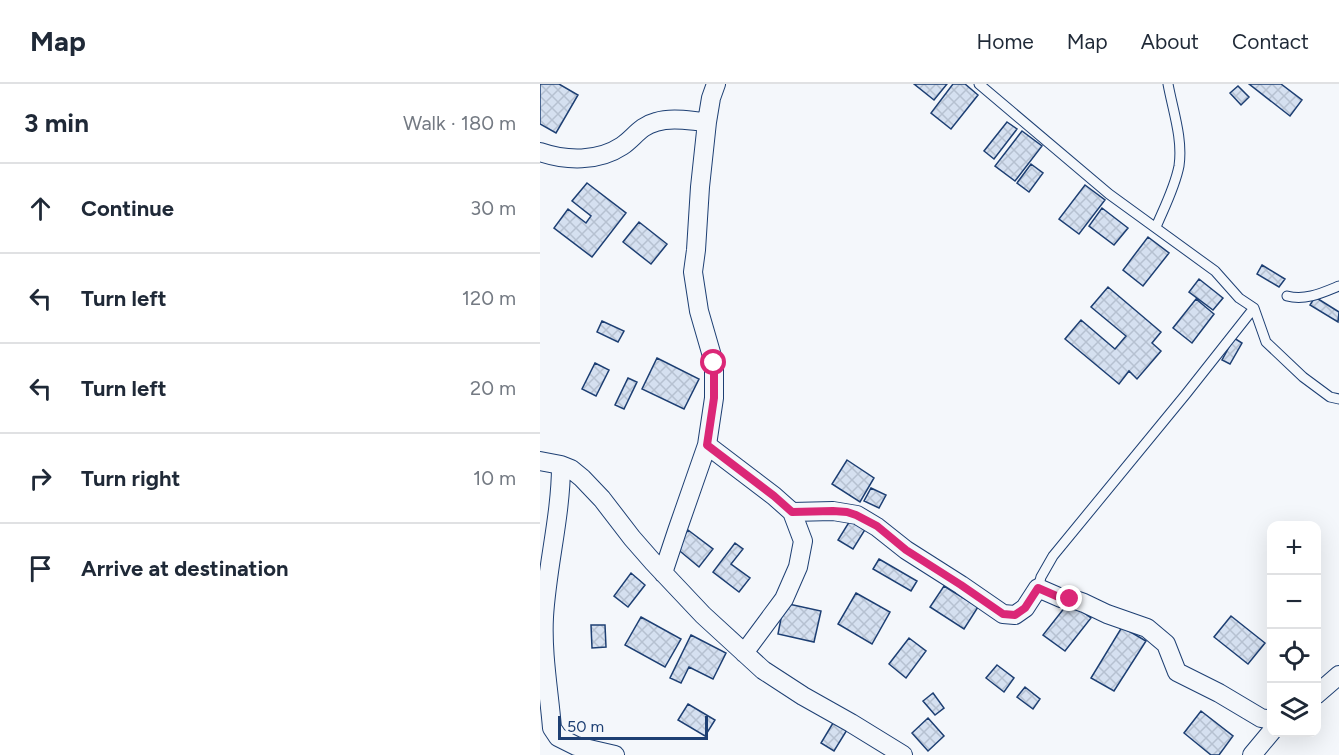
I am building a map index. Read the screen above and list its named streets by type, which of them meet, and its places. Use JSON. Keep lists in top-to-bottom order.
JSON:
{
  "scale_bar": "50 m",
  "page": {
    "header": "Map",
    "nav": [
      "Home",
      "Map",
      "About",
      "Contact"
    ],
    "heading": ["3 min", "Walk · 180 m"],
    "list": [
      ["Continue", "30 m"],
      ["Turn left", "120 m"],
      ["Turn left", "20 m"],
      ["Turn right", "10 m"],
      "Arrive at destination"
    ],
    "map_buttons": ["+", "−"],
    "scale": "50 m"
  }
}
